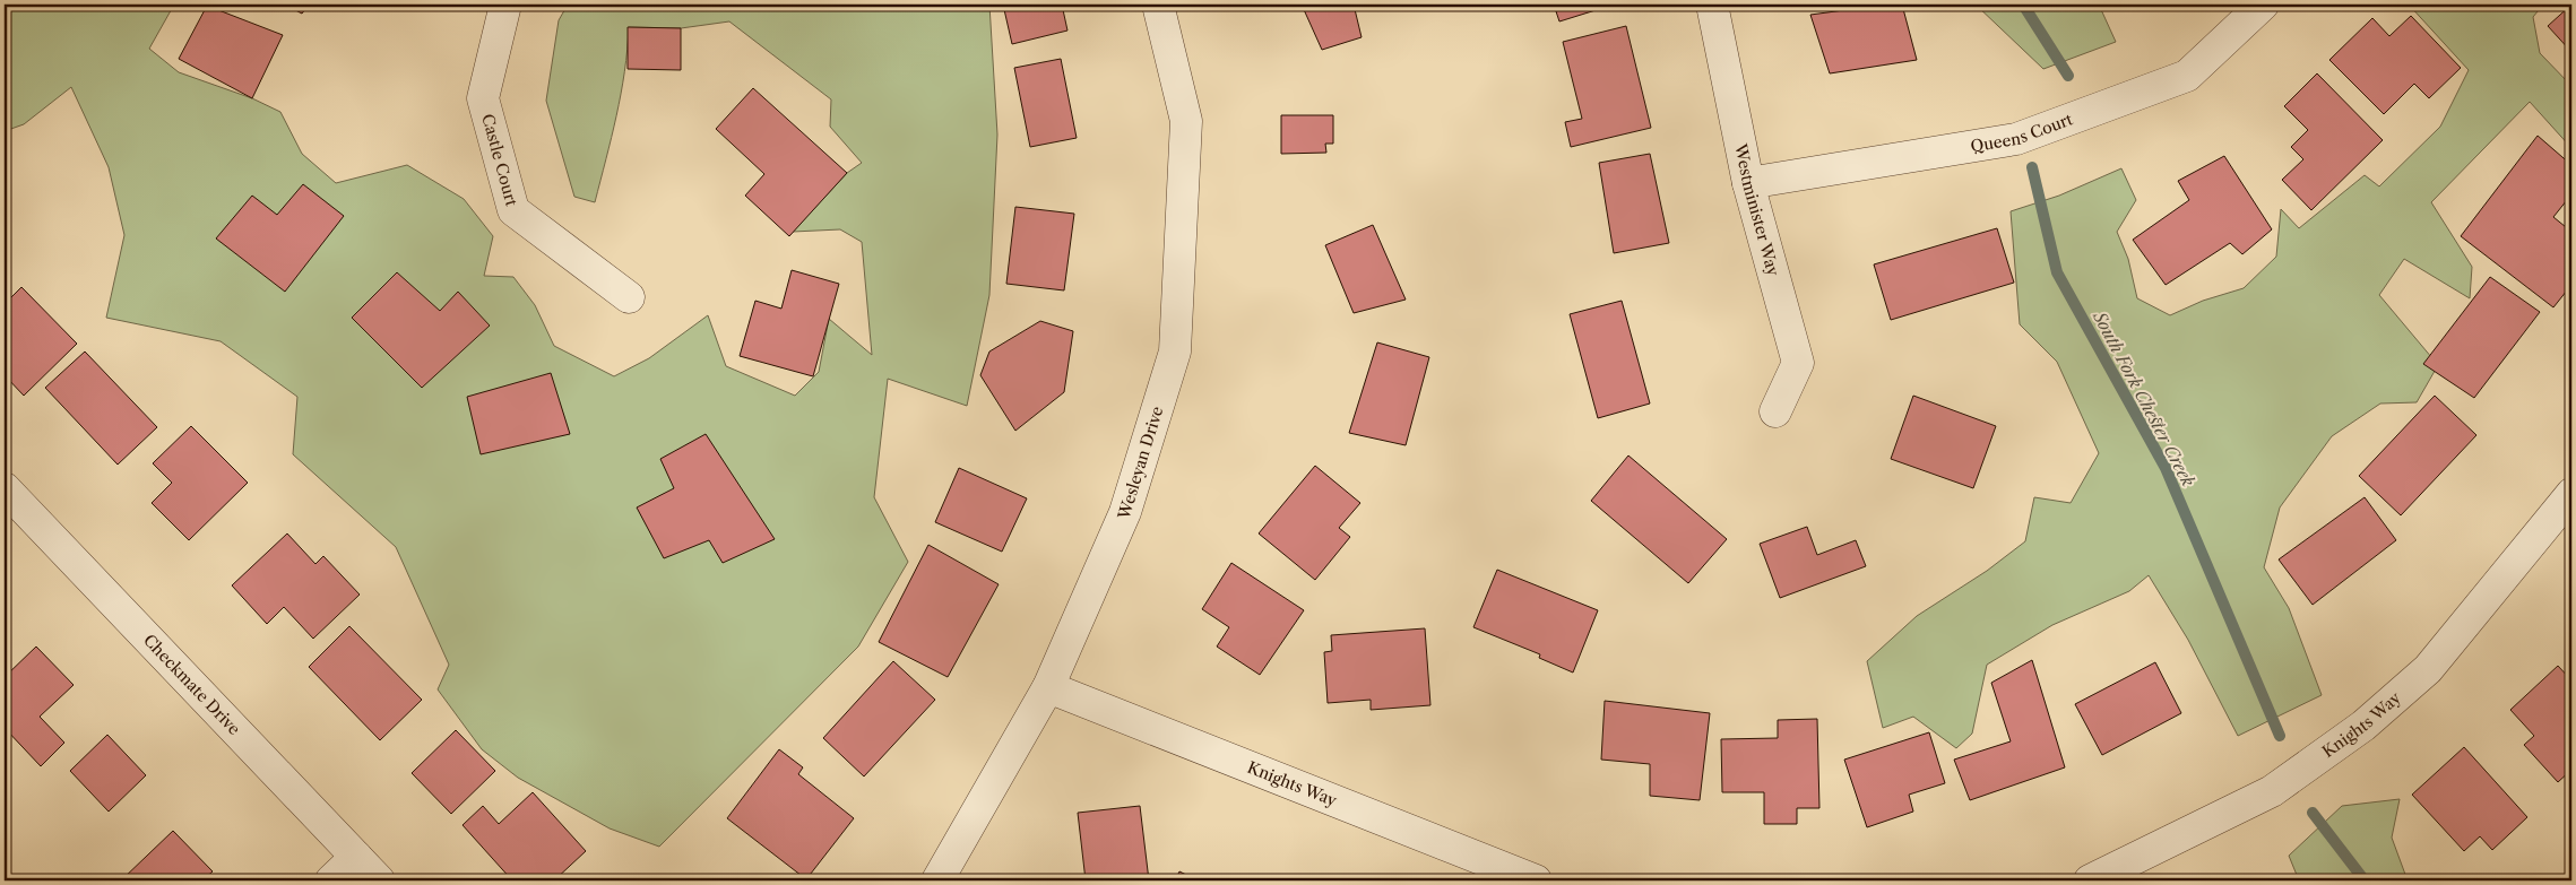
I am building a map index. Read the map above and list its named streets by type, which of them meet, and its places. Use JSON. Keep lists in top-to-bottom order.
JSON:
{
  "streets": {
    "street": [
      "Queens Court",
      "Castle Court",
      "Westminister Way",
      "Wesleyan Drive",
      "Checkmate Drive",
      "Knights Way"
    ]
  },
  "crossings": [
    ["Queens Court", "Westminister Way"],
    ["Wesleyan Drive", "Knights Way"]
  ],
  "water": ["South Fork Chester Creek"]
}
